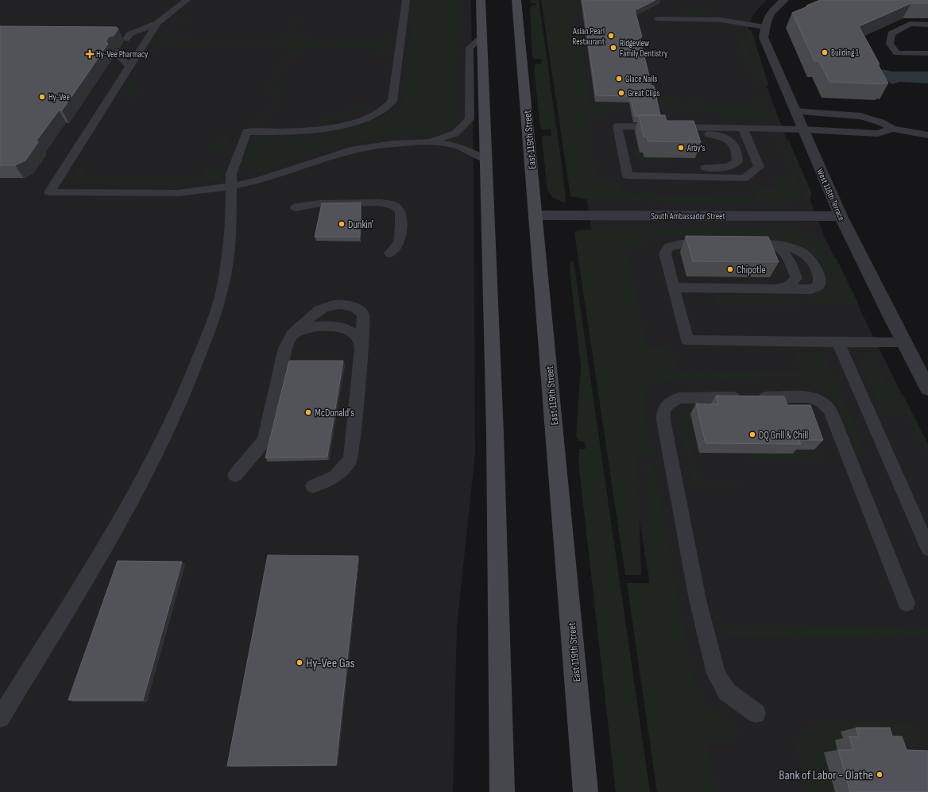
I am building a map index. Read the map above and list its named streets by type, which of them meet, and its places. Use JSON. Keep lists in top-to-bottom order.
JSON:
{
  "streets": {
    "main road": ["East 119th Street"],
    "street": ["West 118th Terrace", "South Ambassador Street"]
  },
  "crossings": [
    ["East 119th Street", "South Ambassador Street"],
    ["West 118th Terrace", "South Ambassador Street"]
  ],
  "places": {
    "other": [
      "Asian Pearl Restaurant",
      "Ridgeview Family Dentistry",
      "Building 1",
      "Glace Nails",
      "Great Clips",
      "Hy-Vee",
      "Arby's",
      "Dunkin'",
      "Chipotle",
      "McDonald's",
      "DQ Grill & Chill",
      "Hy-Vee Gas",
      "Bank of Labor - Olathe"
    ],
    "health": ["Hy-Vee Pharmacy"]
  }
}
